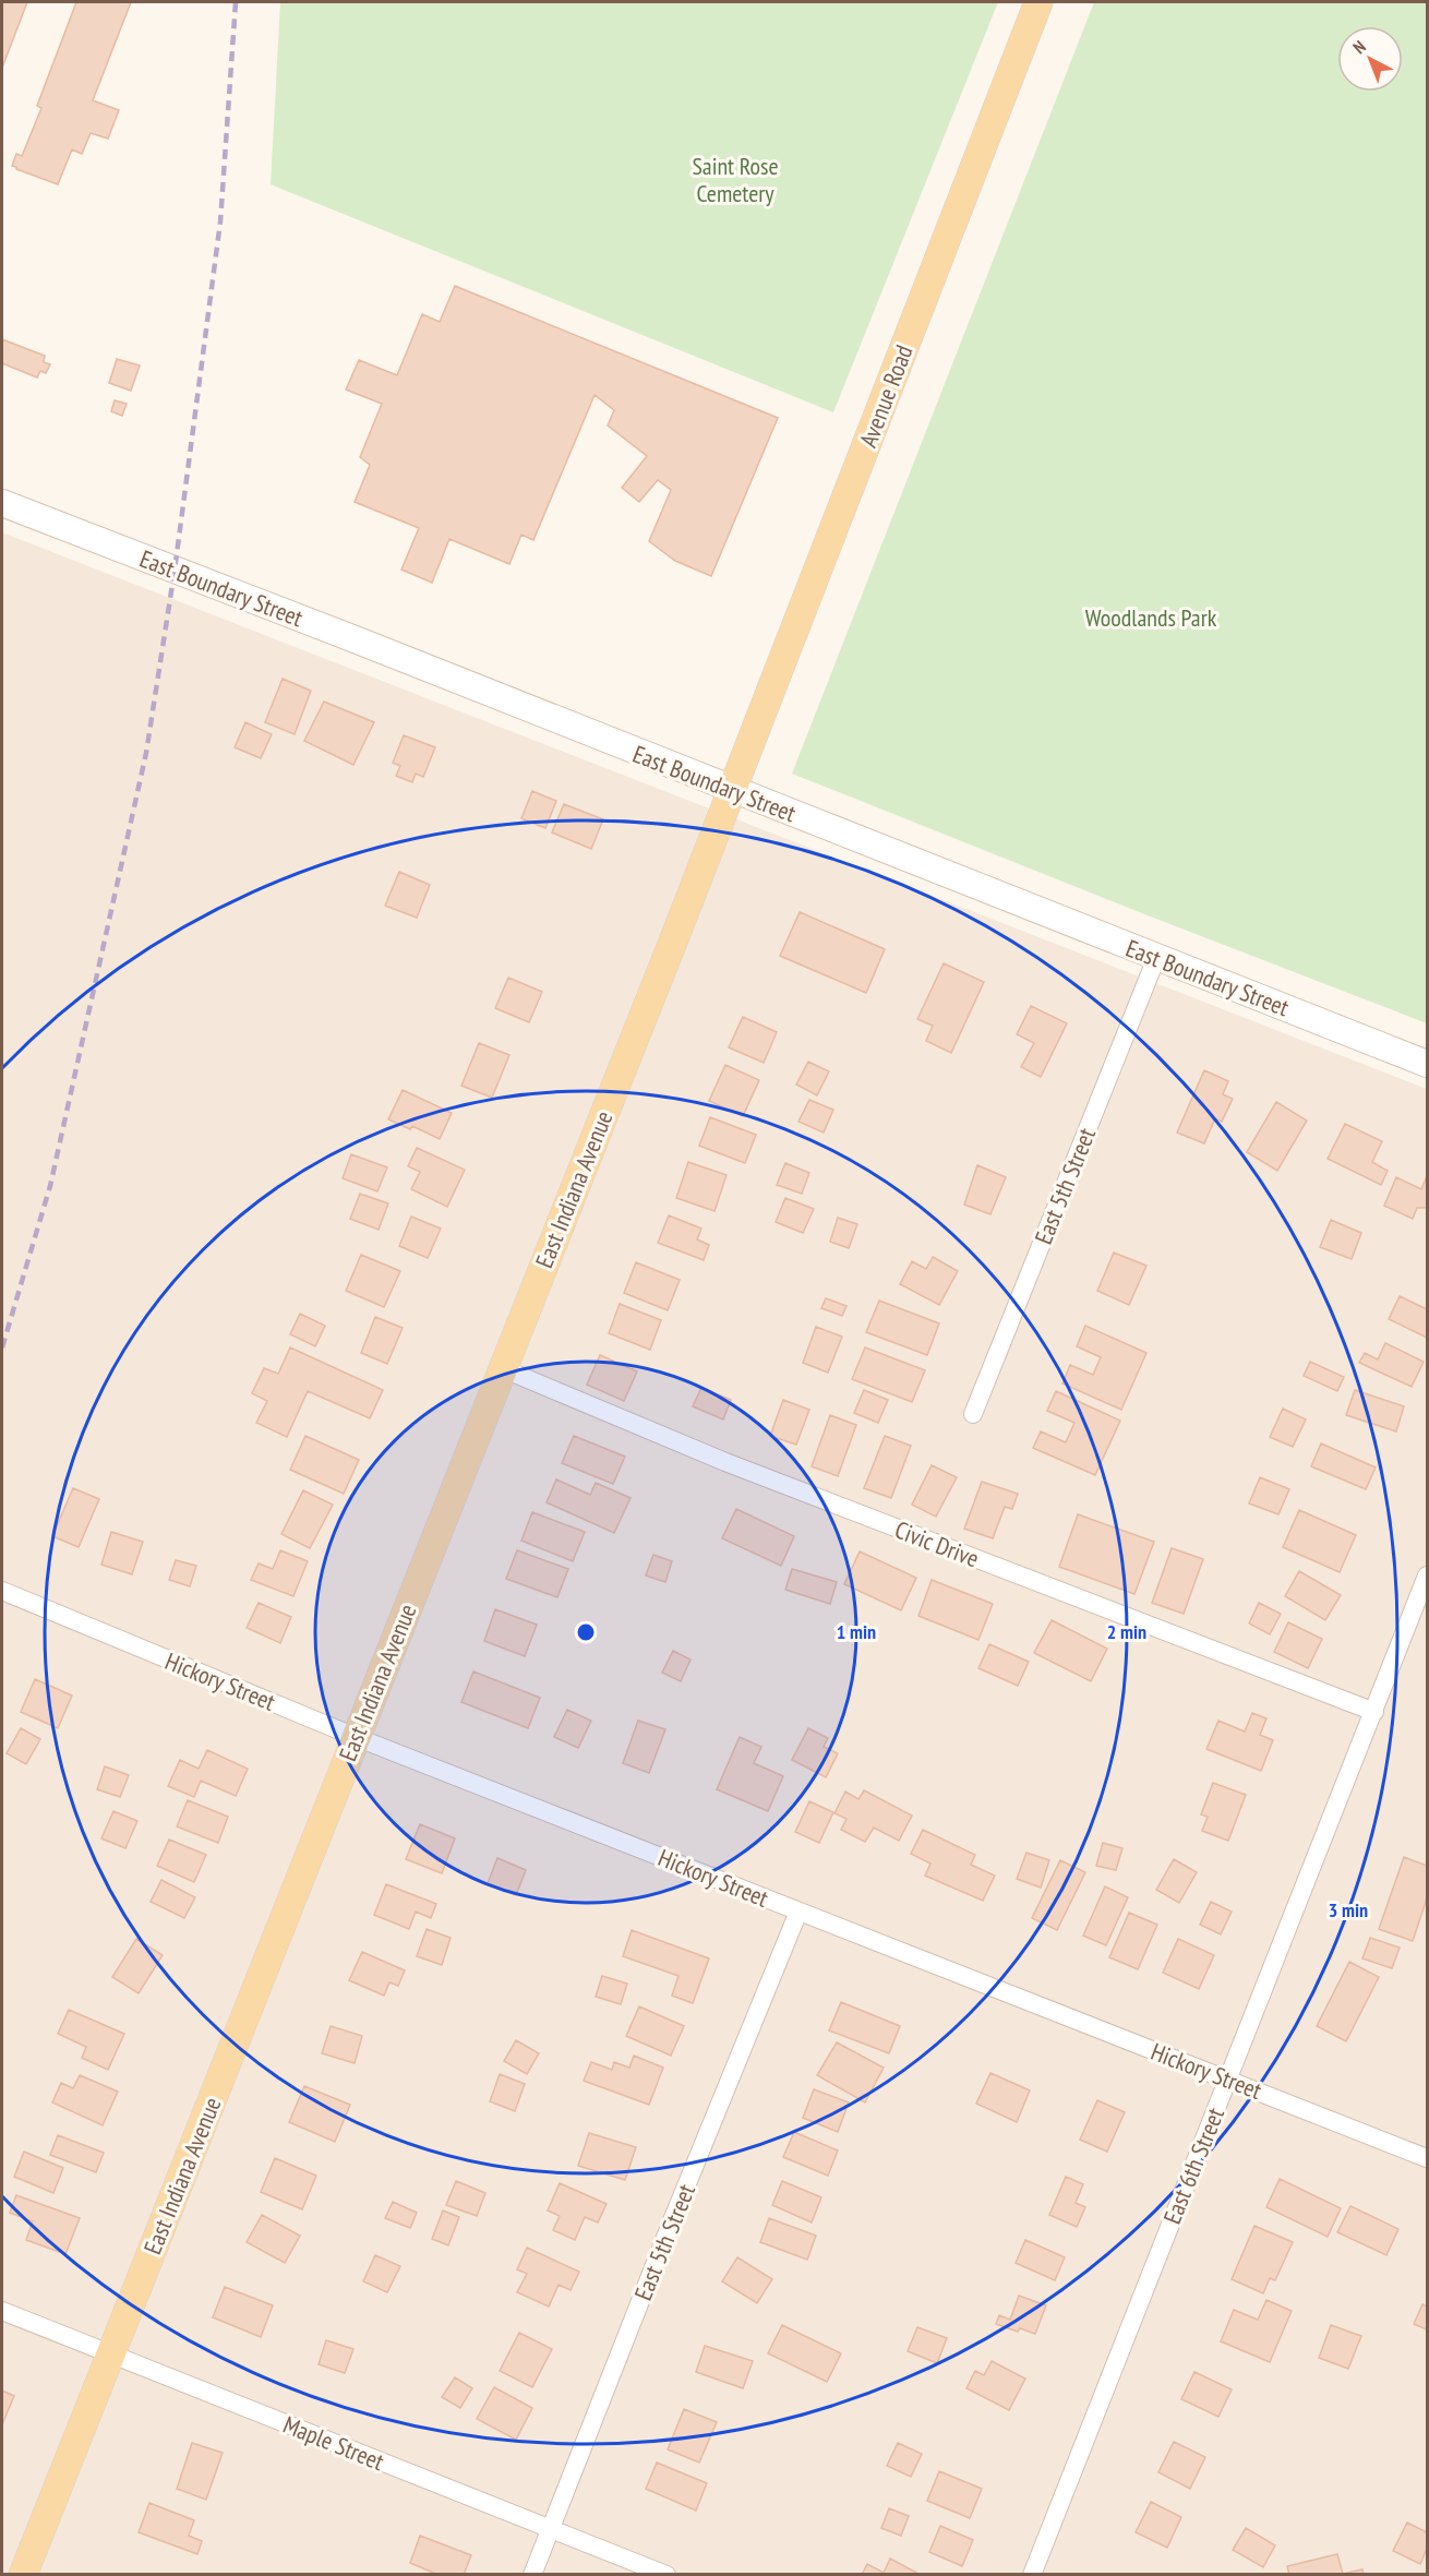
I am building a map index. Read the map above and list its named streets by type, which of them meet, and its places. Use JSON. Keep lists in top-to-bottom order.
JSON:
{
  "streets": {
    "main road": ["Avenue Road", "East Indiana Avenue"],
    "street": [
      "East Boundary Street",
      "East 5th Street",
      "Civic Drive",
      "Hickory Street",
      "East 6th Street",
      "Maple Street"
    ]
  },
  "crossings": [
    ["Avenue Road", "East Boundary Street"],
    ["Avenue Road", "East Indiana Avenue"],
    ["East Boundary Street", "East 5th Street"],
    ["East Boundary Street", "East Indiana Avenue"],
    ["East 5th Street", "Hickory Street"],
    ["East 5th Street", "Maple Street"],
    ["East Indiana Avenue", "Civic Drive"],
    ["East Indiana Avenue", "Hickory Street"],
    ["East Indiana Avenue", "Maple Street"],
    ["Civic Drive", "East 6th Street"],
    ["Hickory Street", "East 6th Street"]
  ],
  "parks": ["Saint Rose Cemetery", "Woodlands Park"],
  "north": "top left",
  "rings": ["1 min", "2 min", "3 min"]
}
